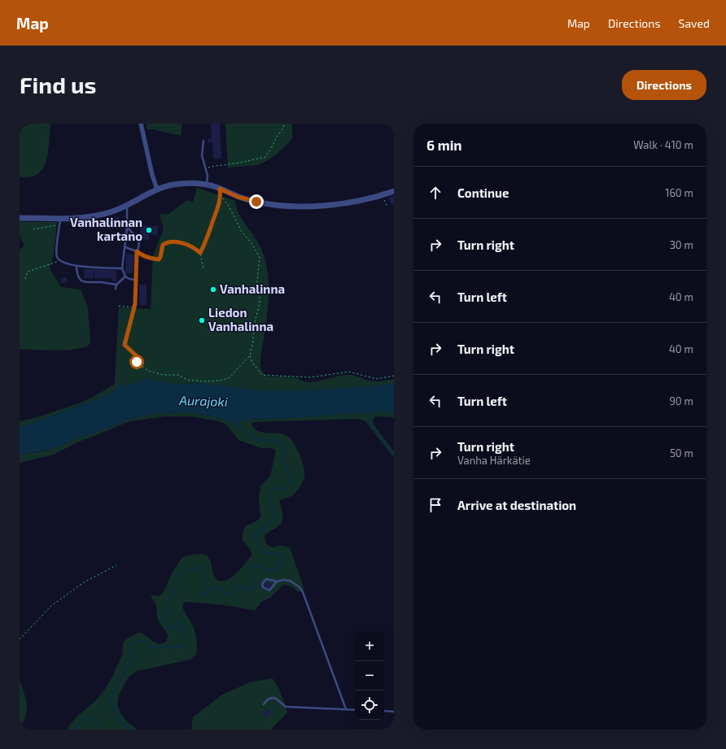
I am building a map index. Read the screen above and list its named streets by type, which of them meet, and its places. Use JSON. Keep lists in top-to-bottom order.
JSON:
{
  "water": ["Aurajoki"],
  "places": ["Vanhalinnan kartano", "Vanhalinna", "Liedon Vanhalinna"],
  "page": {
    "header": "Map",
    "nav": ["Map", "Directions", "Saved"],
    "buttons": "Directions",
    "title": "Find us",
    "heading": ["6 min", "Walk · 410 m"],
    "list": [
      ["Continue", "160 m"],
      ["Turn right", "30 m"],
      ["Turn left", "40 m"],
      ["Turn right", "40 m"],
      ["Turn left", "90 m"],
      ["Turn right", "Vanha Härkätie", "50 m"],
      "Arrive at destination"
    ],
    "map_buttons": ["+", "−"]
  }
}
